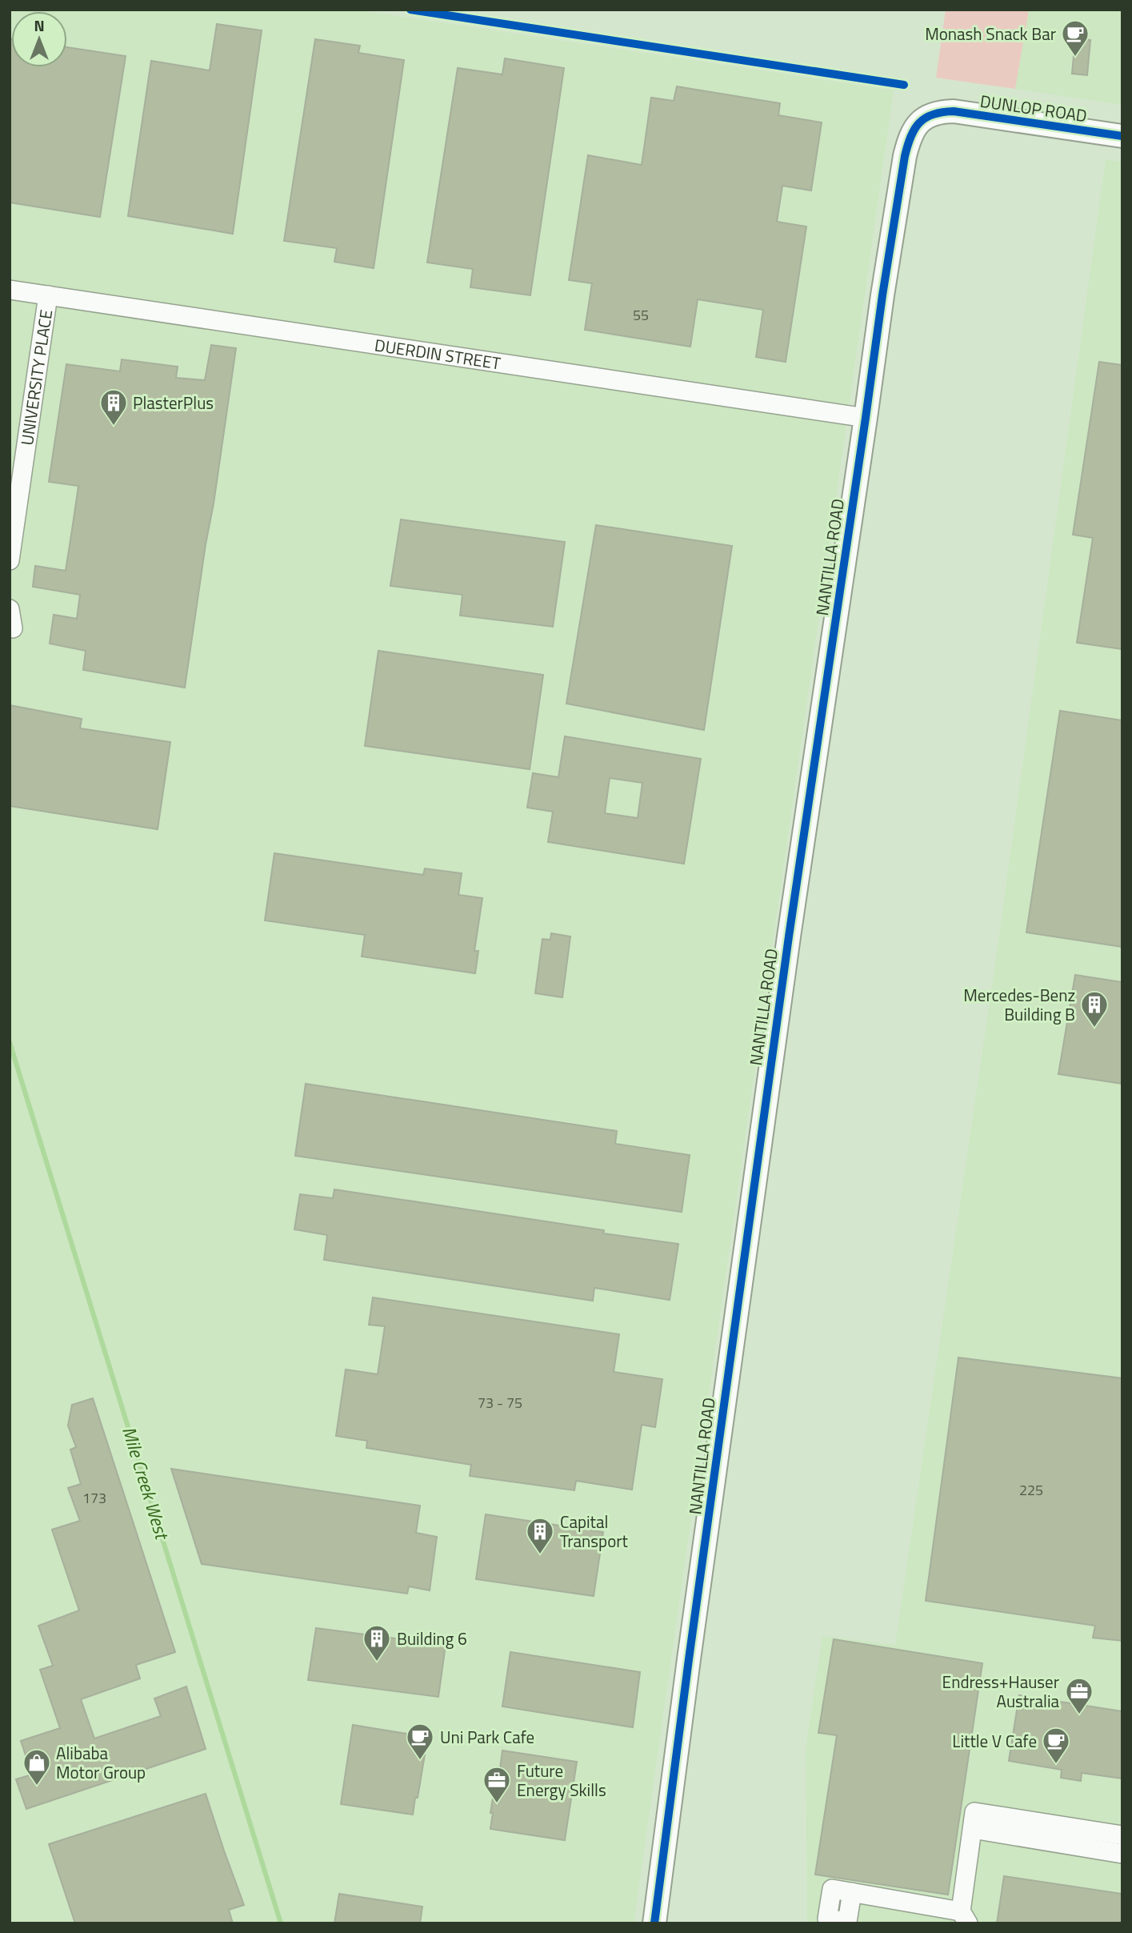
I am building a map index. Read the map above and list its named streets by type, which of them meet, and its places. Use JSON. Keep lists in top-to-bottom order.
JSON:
{
  "streets": {
    "street": [
      "DUNLOP ROAD",
      "DUERDIN STREET",
      "UNIVERSITY PLACE",
      "NANTILLA ROAD"
    ]
  },
  "crossings": [
    ["DUNLOP ROAD", "NANTILLA ROAD"],
    ["DUERDIN STREET", "UNIVERSITY PLACE"],
    ["DUERDIN STREET", "NANTILLA ROAD"]
  ],
  "water": ["Mile Creek West"],
  "places": {
    "cafe": ["Monash Snack Bar", "Uni Park Cafe", "Little V Cafe"],
    "building": [
      "PlasterPlus",
      "Mercedes-Benz Building B",
      "Capital Transport",
      "Building 6"
    ],
    "office": ["Endress+Hauser Australia", "Future Energy Skills"],
    "shop": ["Alibaba Motor Group"]
  },
  "house_numbers": [
    "55",
    "73 - 75",
    "225",
    "173"
  ],
  "north": "top"
}
